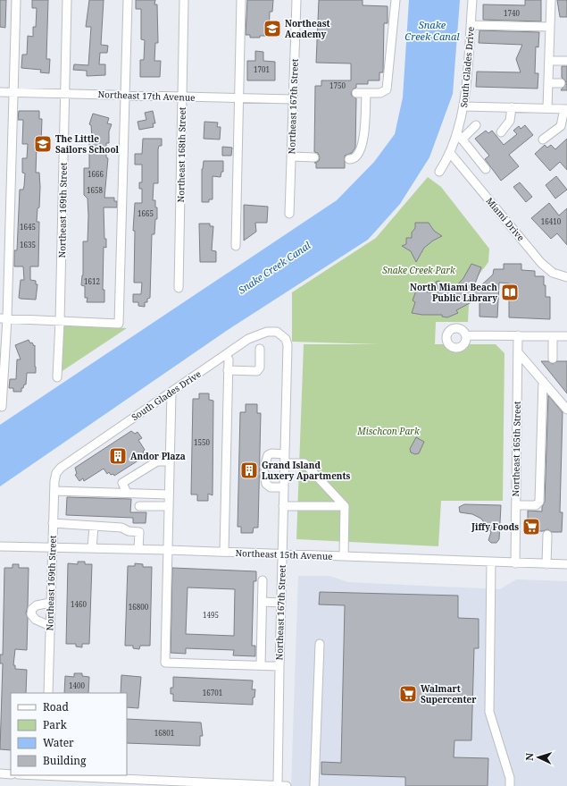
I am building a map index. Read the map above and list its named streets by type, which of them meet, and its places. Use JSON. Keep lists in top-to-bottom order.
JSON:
{
  "streets": {
    "street": [
      "South Glades Drive",
      "Northeast 17th Avenue",
      "Northeast 167th Street",
      "Northeast 168th Street",
      "Northeast 169th Street",
      "Miami Drive",
      "Northeast 165th Street",
      "Northeast 15th Avenue"
    ]
  },
  "crossings": [
    ["South Glades Drive", "Northeast 167th Street"],
    ["South Glades Drive", "Northeast 169th Street"],
    ["South Glades Drive", "Miami Drive"],
    ["Northeast 17th Avenue", "Northeast 167th Street"],
    ["Northeast 17th Avenue", "Northeast 168th Street"],
    ["Northeast 17th Avenue", "Northeast 169th Street"],
    ["Northeast 167th Street", "Northeast 15th Avenue"],
    ["Northeast 169th Street", "Northeast 15th Avenue"],
    ["Northeast 165th Street", "Northeast 15th Avenue"]
  ],
  "water": ["Snake Creek Canal"],
  "parks": ["Snake Creek Park", "Mischcon Park"],
  "places": {
    "school or university": ["Northeast Academy", "The Little Sailors School"],
    "library": ["North Miami Beach Public Library"],
    "building": ["Andor Plaza", "Grand Island Luxery Apartments"],
    "supermarket": ["Jiffy Foods", "Walmart Supercenter"]
  },
  "house_numbers": [
    "1740",
    "1701",
    "1750",
    "1666",
    "1658",
    "1665",
    "16410",
    "1645",
    "1635",
    "1612",
    "1550",
    "1460",
    "16800",
    "1495",
    "1400",
    "16701",
    "16801"
  ],
  "legend": [
    "Road",
    "Park",
    "Water",
    "Building"
  ],
  "north": "left"
}
